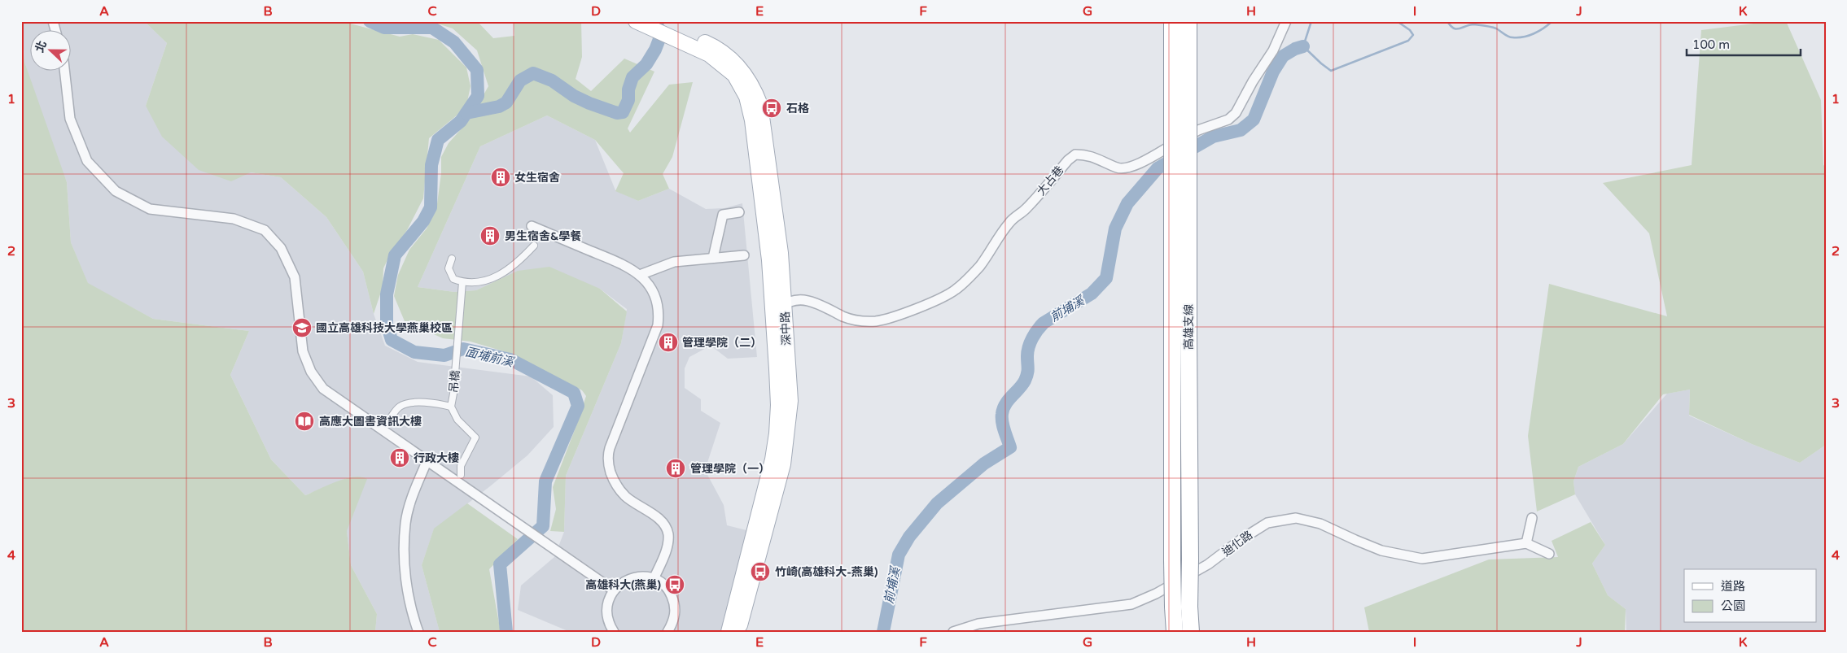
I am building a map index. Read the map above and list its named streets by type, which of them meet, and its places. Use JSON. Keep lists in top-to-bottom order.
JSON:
{
  "streets": {
    "highway": ["高雄支線"],
    "main road": ["深中路"],
    "street": ["大占巷", "吊橋", "迪化路"]
  },
  "crossings": [
    ["大占巷", "深中路"]
  ],
  "water": ["前埔溪", "面埔前溪"],
  "places": {
    "bus stop": ["石格", "竹崎(高雄科大-燕巢)", "高雄科大(燕巢)"],
    "building": [
      "女生宿舍",
      "男生宿舍&學餐",
      "管理學院（二）",
      "行政大樓",
      "管理學院（一）"
    ],
    "school or university": ["國立高雄科技大學燕巢校區"],
    "library": ["高應大圖書資訊大樓"]
  },
  "legend": ["道路", "公園"],
  "scale_bar": "100 m",
  "north": "left",
  "grid": {
    "columns": [
      "A",
      "B",
      "C",
      "D",
      "E",
      "F",
      "G",
      "H",
      "I",
      "J",
      "K"
    ],
    "rows": [
      "1",
      "2",
      "3",
      "4"
    ]
  }
}
